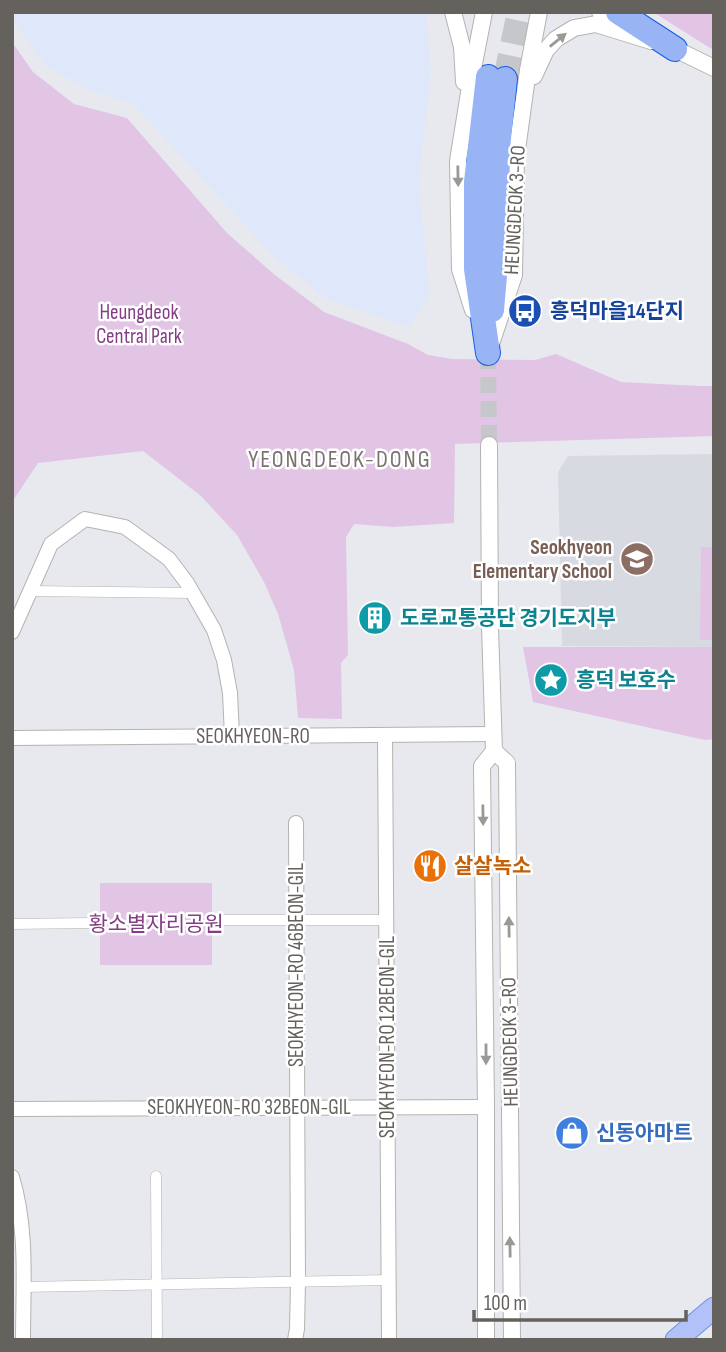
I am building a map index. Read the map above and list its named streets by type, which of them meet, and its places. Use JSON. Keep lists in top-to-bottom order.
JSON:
{
  "streets": {
    "street": [
      "HEUNGDEOK 3-RO",
      "SEOKHYEON-RO",
      "SEOKHYEON-RO 46BEON-GIL",
      "SEOKHYEON-RO 12BEON-GIL",
      "SEOKHYEON-RO 32BEON-GIL"
    ]
  },
  "crossings": [
    ["HEUNGDEOK 3-RO", "SEOKHYEON-RO"],
    ["HEUNGDEOK 3-RO", "SEOKHYEON-RO 32BEON-GIL"],
    ["SEOKHYEON-RO", "SEOKHYEON-RO 12BEON-GIL"],
    ["SEOKHYEON-RO 46BEON-GIL", "SEOKHYEON-RO 32BEON-GIL"],
    ["SEOKHYEON-RO 12BEON-GIL", "SEOKHYEON-RO 32BEON-GIL"]
  ],
  "districts": ["YEONGDEOK-DONG"],
  "parks": ["Heungdeok Central Park", "황소별자리공원"],
  "places": {
    "bus stop": ["흥덕마을14단지"],
    "school or university": ["Seokhyeon Elementary School"],
    "building": ["도로교통공단 경기도지부"],
    "place": ["흥덕 보호수"],
    "restaurant": ["살살녹소"],
    "shop": ["신동아마트"]
  },
  "scale_bar": "100 m"
}
